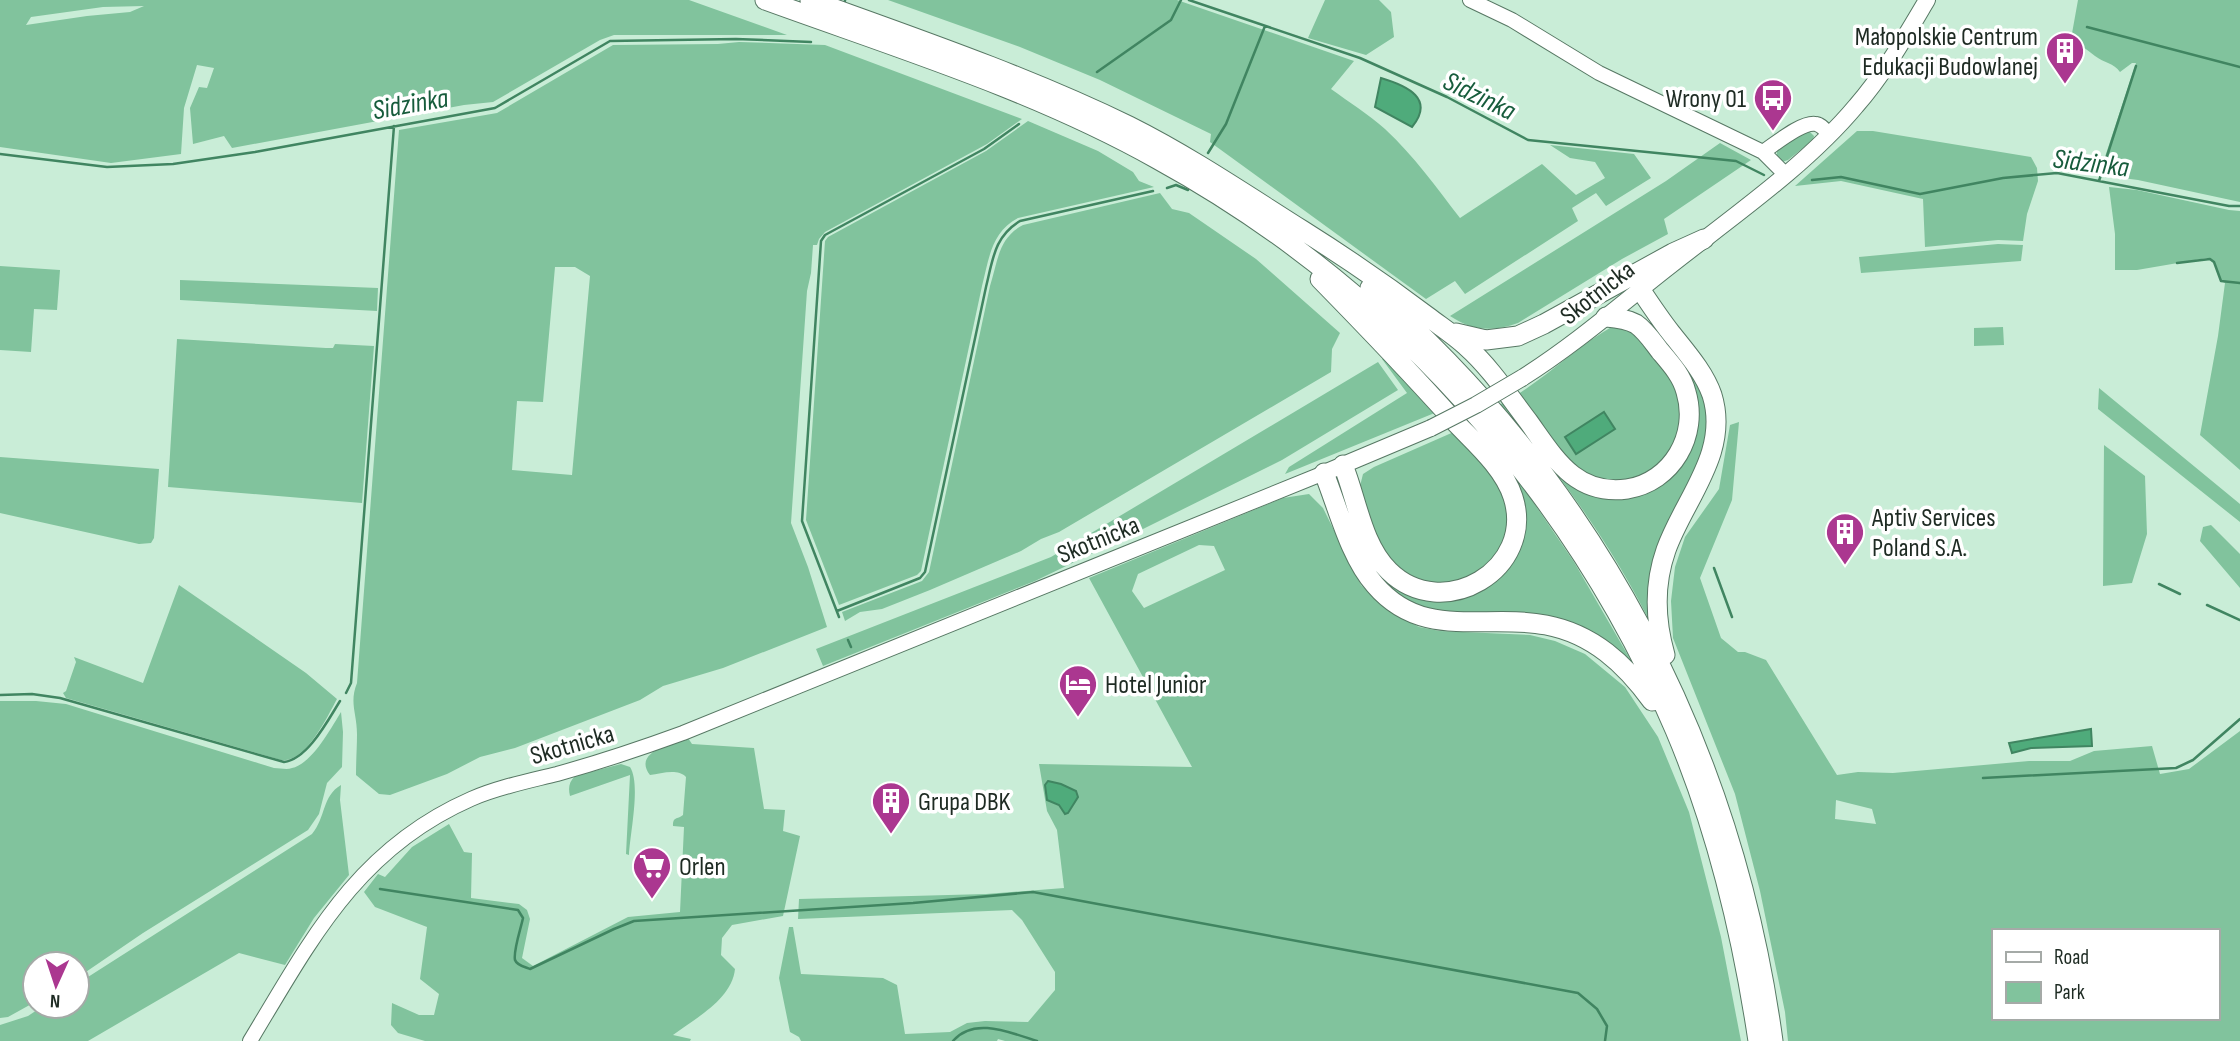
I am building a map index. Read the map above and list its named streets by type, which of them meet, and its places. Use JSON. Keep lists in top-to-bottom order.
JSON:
{
  "streets": {
    "main road": ["Skotnicka"]
  },
  "water": ["Sidzinka"],
  "places": {
    "building": ["Małopolskie Centrum Edukacji Budowlanej", "Aptiv Services Poland S.A.", "Grupa DBK"],
    "bus stop": ["Wrony 01"],
    "hotel": ["Hotel Junior"],
    "supermarket": ["Orlen"]
  },
  "legend": ["Road", "Park"],
  "north": "bottom"
}
